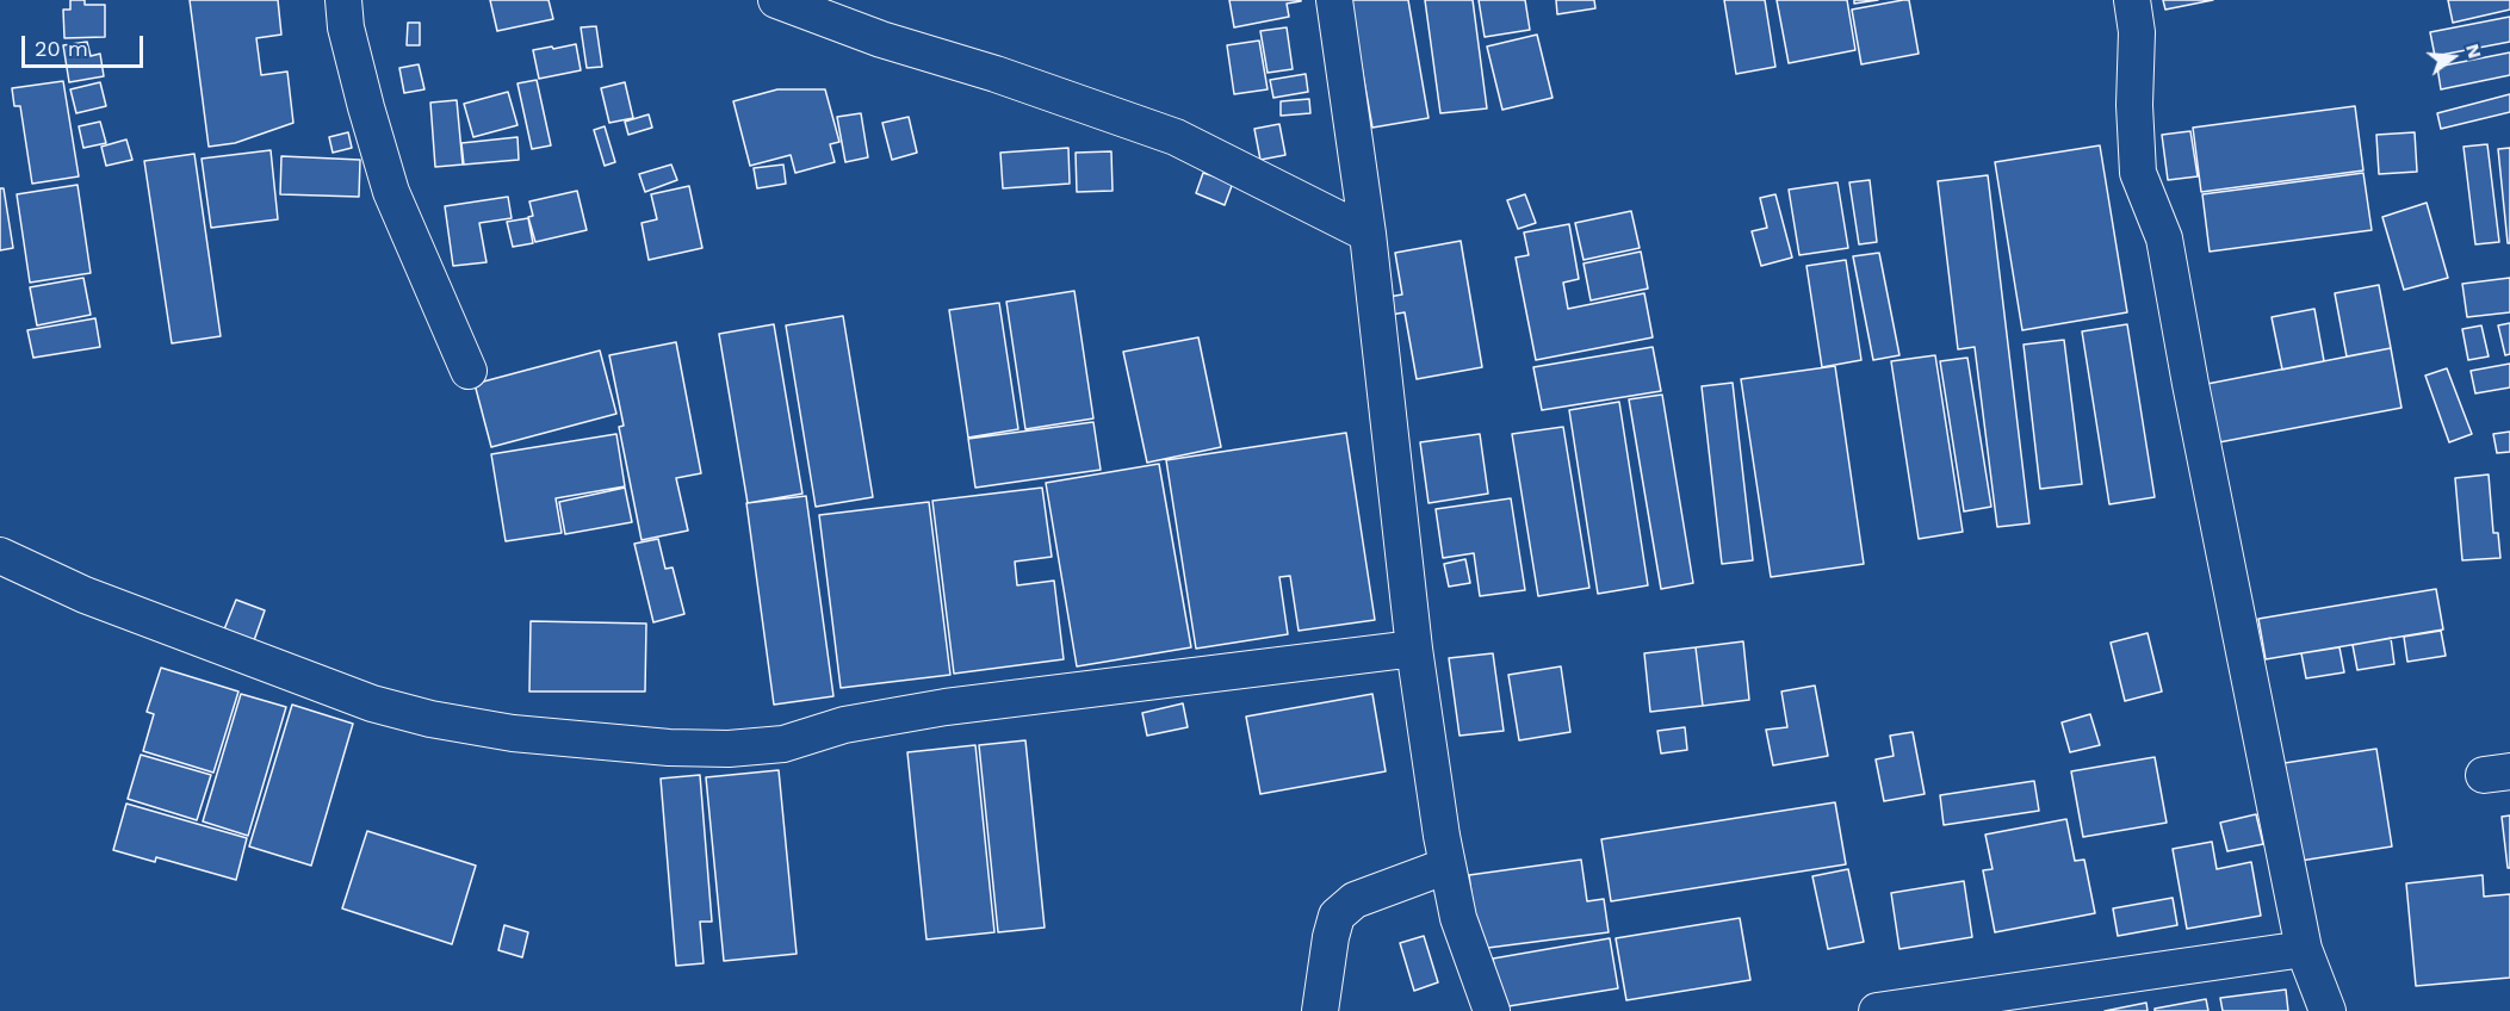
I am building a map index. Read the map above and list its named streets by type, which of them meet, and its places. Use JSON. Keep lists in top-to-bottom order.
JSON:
{
  "scale_bar": "20 m",
  "north": "right"
}
